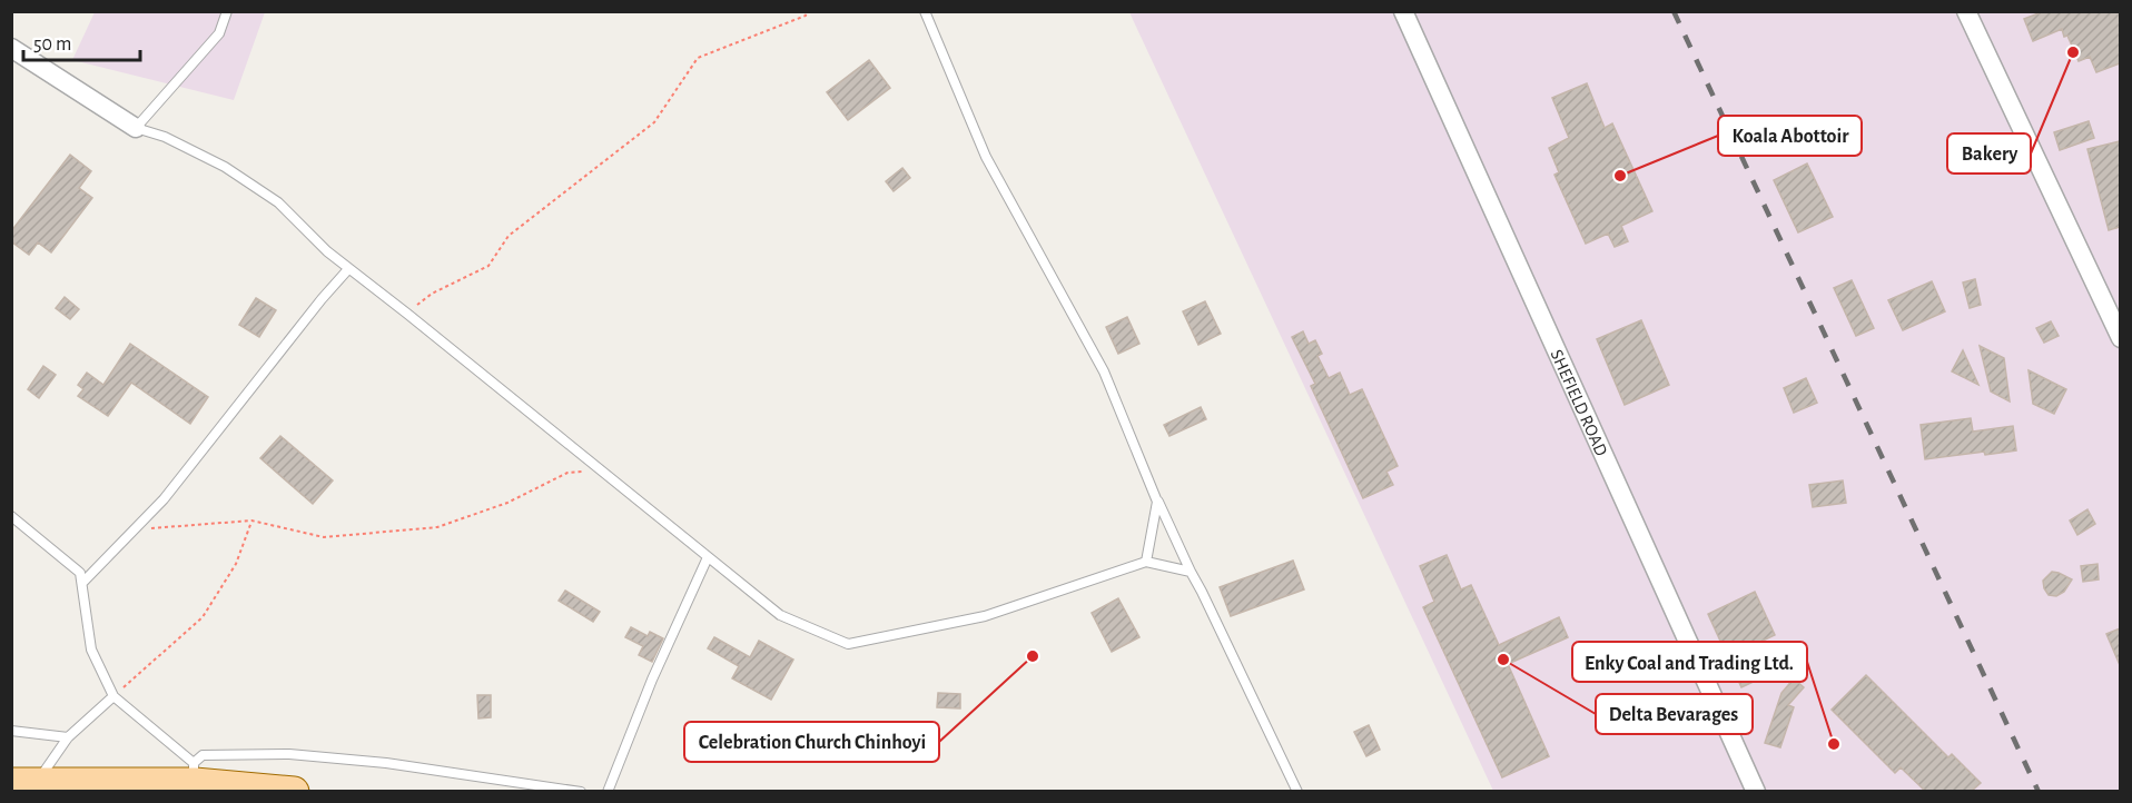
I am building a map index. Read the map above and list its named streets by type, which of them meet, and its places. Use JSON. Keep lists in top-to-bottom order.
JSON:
{
  "streets": {
    "street": ["SHEFIELD ROAD"]
  },
  "places": [
    "Bakery",
    "Koala Abottoir",
    "Celebration Church Chinhoyi",
    "Delta Bevarages",
    "Enky Coal and Trading Ltd."
  ],
  "scale_bar": "50 m"
}
